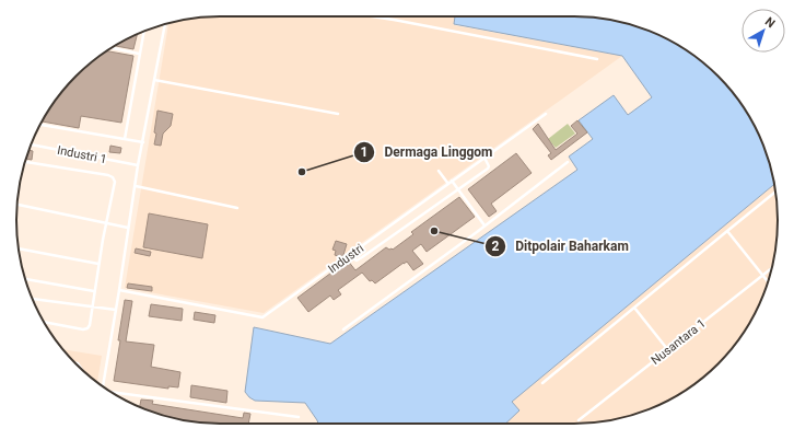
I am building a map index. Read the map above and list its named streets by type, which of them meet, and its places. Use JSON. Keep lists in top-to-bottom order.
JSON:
{
  "streets": {
    "lane": ["Industri 1", "Industri", "Nusantara 1"]
  },
  "places": ["Dermaga Linggom", "Ditpolair Baharkam"],
  "north": "top right"
}
